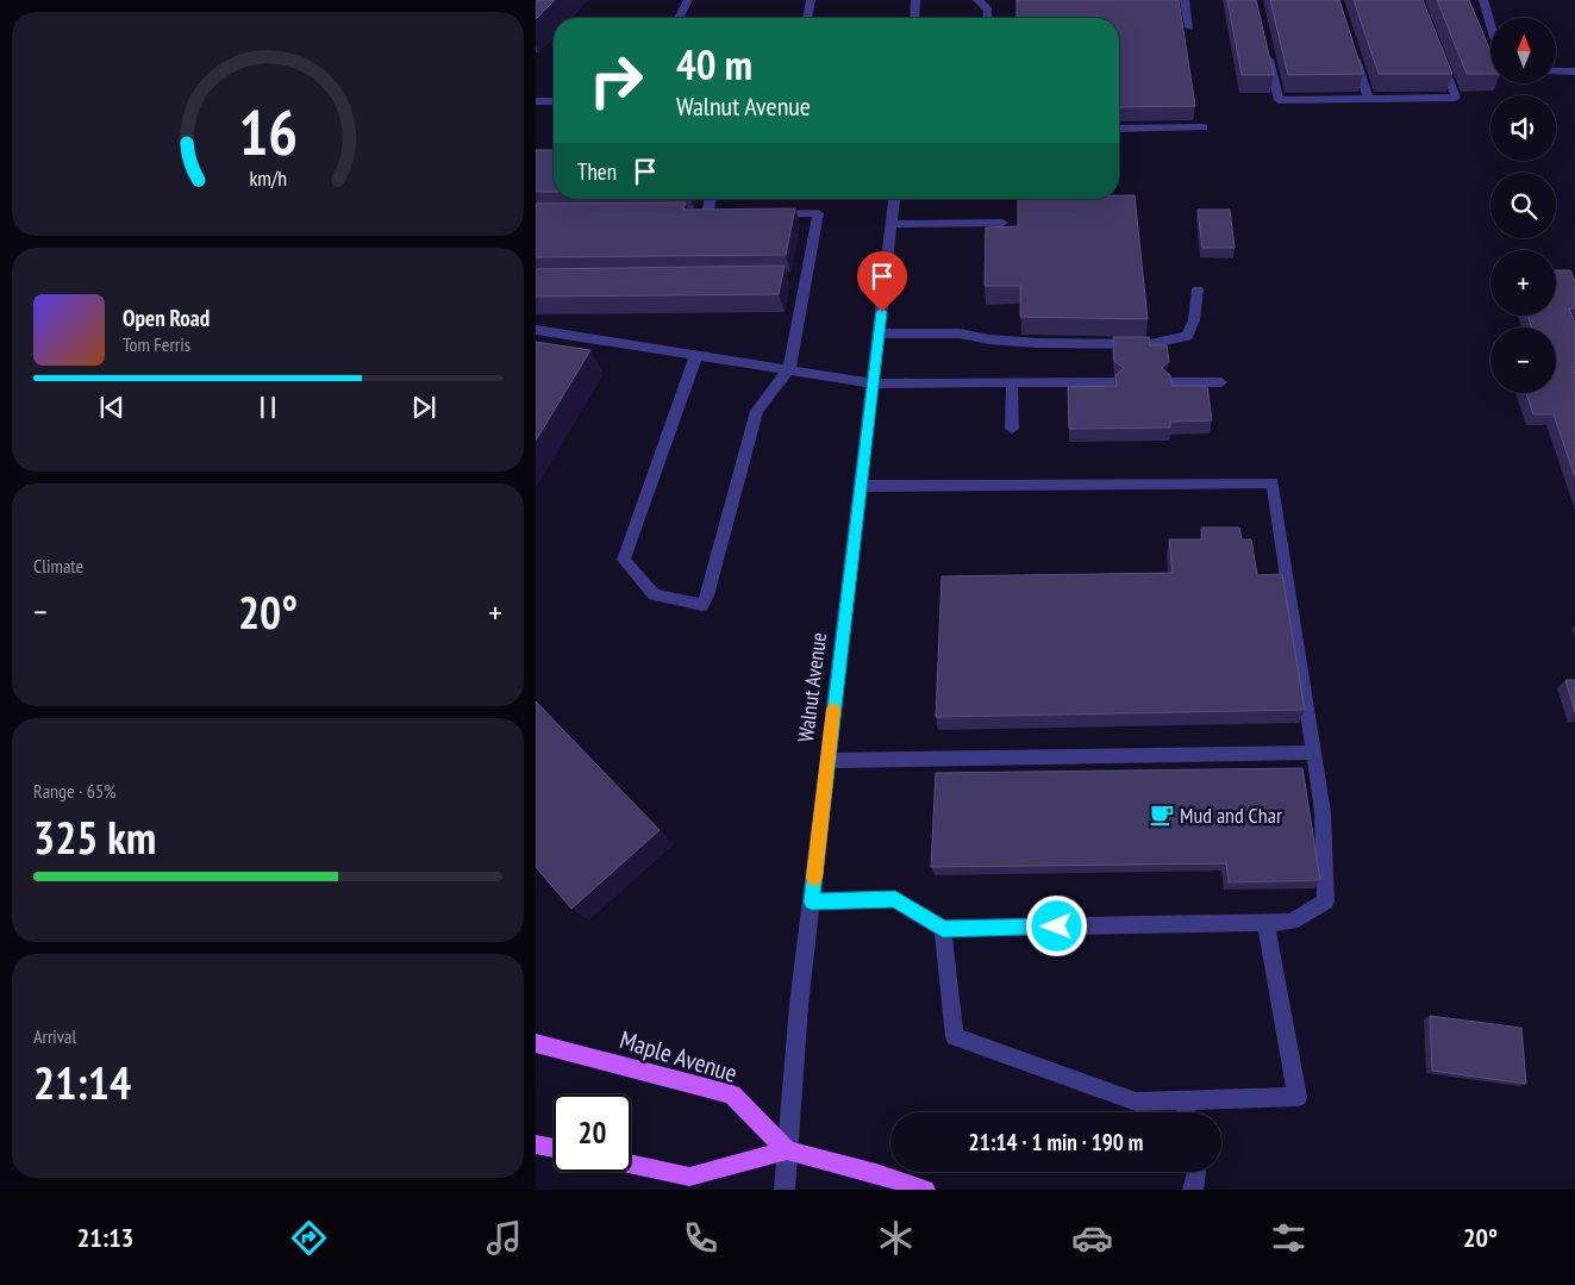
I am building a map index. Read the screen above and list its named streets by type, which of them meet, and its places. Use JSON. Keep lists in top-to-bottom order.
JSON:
{
  "streets": {
    "main road": ["Maple Avenue"],
    "street": ["Walnut Avenue"]
  },
  "crossings": [
    ["Walnut Avenue", "Maple Avenue"]
  ],
  "places": {
    "cafe": ["Mud and Char"]
  },
  "north": "top",
  "page": {
    "map_buttons": ["+", "−"],
    "turn": ["40 m", "Walnut Avenue"],
    "then": "Then",
    "song": ["Open Road", "Tom Ferris"],
    "tile": [
      "Climate",
      ["Range · 65%", "325 km"],
      ["Arrival", "21:14"]
    ],
    "heat": ["−", "20°", "+"],
    "limit": "20",
    "trip": "21:14 · 1 min · 190 m",
    "tabs": ["21:13", "20°"],
    "gauge": ["16", "km/h"]
  }
}
